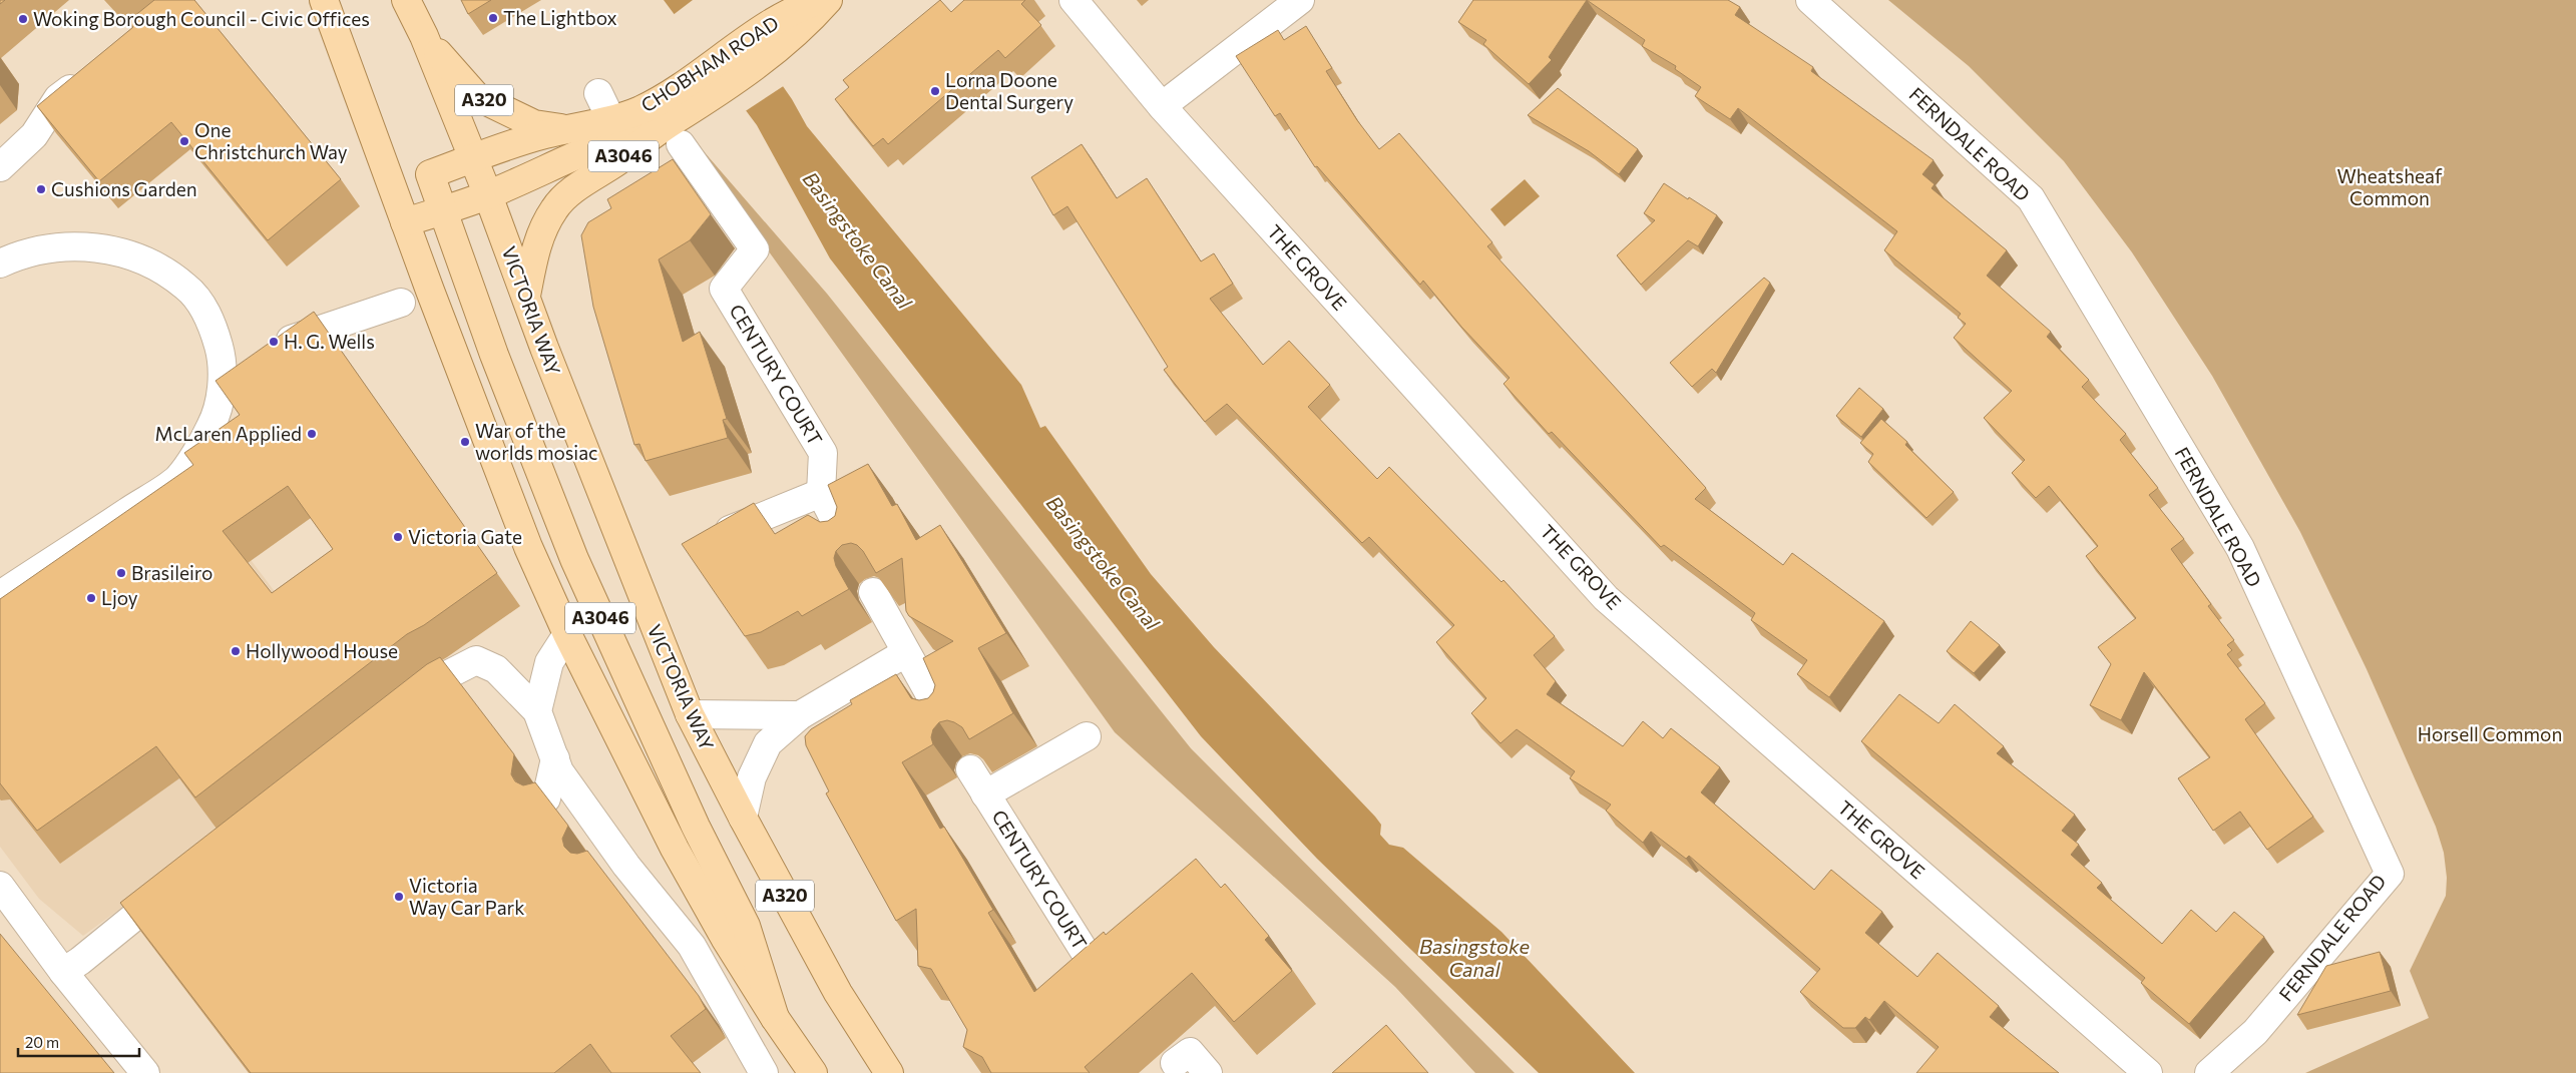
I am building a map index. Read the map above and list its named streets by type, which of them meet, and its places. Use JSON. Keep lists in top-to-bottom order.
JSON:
{
  "streets": {
    "main road": [
      "CHOBHAM ROAD",
      "A320",
      "A3046",
      "VICTORIA WAY"
    ],
    "street": ["FERNDALE ROAD", "THE GROVE", "CENTURY COURT"]
  },
  "crossings": [
    ["CHOBHAM ROAD", "A3046"],
    ["CHOBHAM ROAD", "VICTORIA WAY"],
    ["CHOBHAM ROAD", "CENTURY COURT"],
    ["A3046", "VICTORIA WAY"]
  ],
  "water": ["Basingstoke Canal"],
  "parks": ["Wheatsheaf Common", "Horsell Common"],
  "places": [
    "The Lightbox",
    "Woking Borough Council - Civic Offices",
    "Lorna Doone Dental Surgery",
    "One Christchurch Way",
    "Cushions Garden",
    "H. G. Wells",
    "McLaren Applied",
    "War of the worlds mosiac",
    "Victoria Gate",
    "Brasileiro",
    "Ljoy",
    "Hollywood House",
    "Victoria Way Car Park"
  ],
  "scale_bar": "20 m"
}
